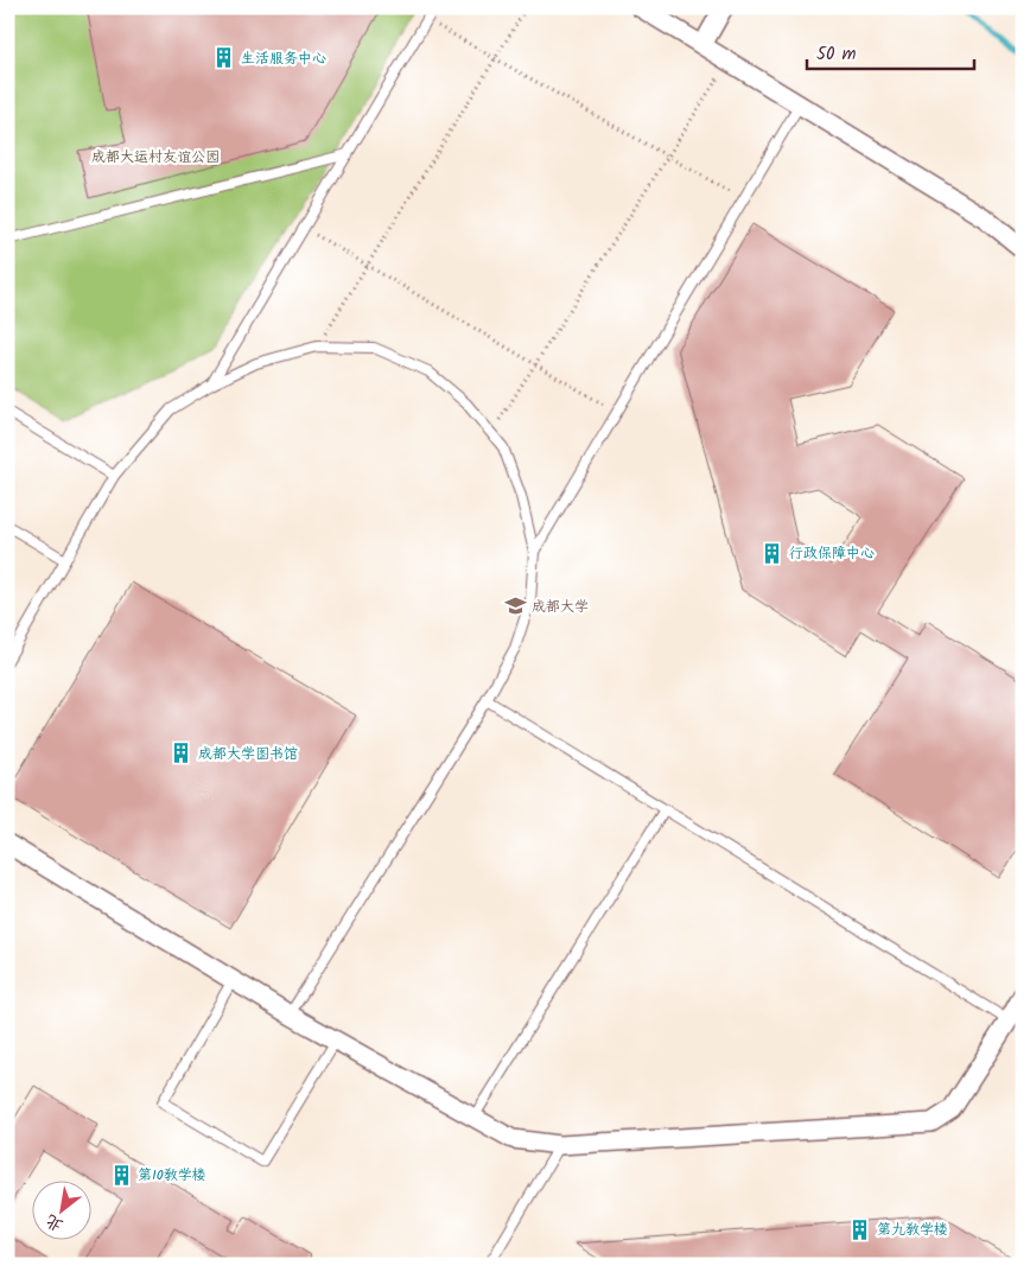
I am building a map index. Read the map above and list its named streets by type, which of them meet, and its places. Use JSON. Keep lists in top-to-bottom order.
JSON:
{
  "parks": ["成都大运村友谊公园"],
  "places": {
    "building": [
      "生活服务中心",
      "行政保障中心",
      "成都大学图书馆",
      "第10教学楼",
      "第九教学楼"
    ],
    "school or university": ["成都大学"]
  },
  "scale_bar": "50 m",
  "north": "bottom left"
}
